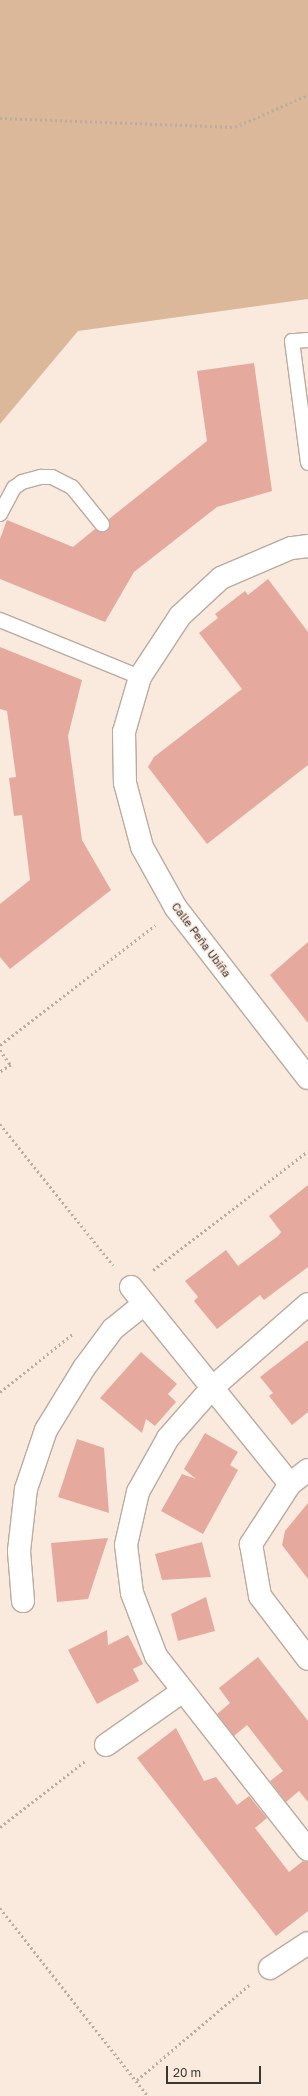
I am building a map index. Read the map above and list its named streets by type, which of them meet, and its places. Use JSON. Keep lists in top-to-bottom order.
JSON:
{
  "streets": {
    "street": ["Calle Peña Ubiña"]
  },
  "scale_bar": "20 m"
}
